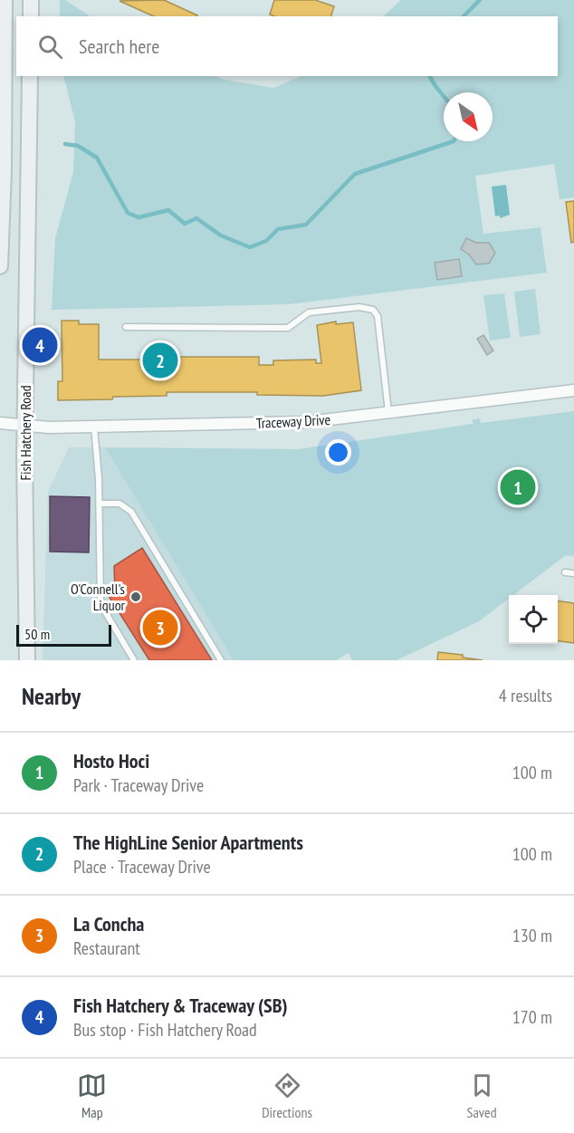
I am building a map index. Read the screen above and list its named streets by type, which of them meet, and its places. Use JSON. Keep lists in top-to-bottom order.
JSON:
{
  "streets": {
    "main road": ["Fish Hatchery Road"],
    "street": ["Traceway Drive"]
  },
  "crossings": [
    ["Traceway Drive", "Fish Hatchery Road"]
  ],
  "places": ["O'Connell's Liquor"],
  "scale_bar": "50 m",
  "north": "bottom right",
  "page": {
    "search": "Search here",
    "pins": [
      "4",
      "2",
      "1",
      "3"
    ],
    "scale": "50 m",
    "heading": ["Nearby", "4 results"],
    "list": [
      {
        "mark": "1",
        "name": "Hosto Hoci",
        "note": "Park · Traceway Drive",
        "value": "100 m"
      },
      {
        "mark": "2",
        "name": "The HighLine Senior Apartments",
        "note": "Place · Traceway Drive",
        "value": "100 m"
      },
      {
        "mark": "3",
        "name": "La Concha",
        "note": "Restaurant",
        "value": "130 m"
      },
      {
        "mark": "4",
        "name": "Fish Hatchery & Traceway (SB)",
        "note": "Bus stop · Fish Hatchery Road",
        "value": "170 m"
      }
    ],
    "nav": ["Map", "Directions", "Saved"]
  }
}
